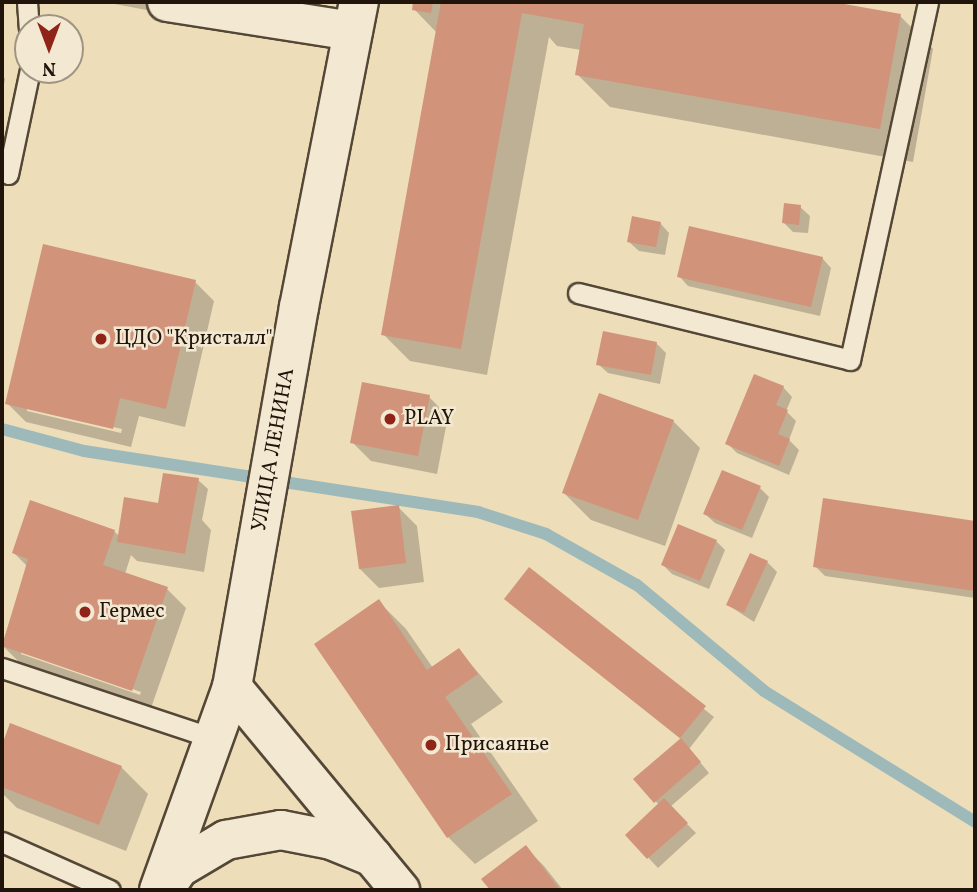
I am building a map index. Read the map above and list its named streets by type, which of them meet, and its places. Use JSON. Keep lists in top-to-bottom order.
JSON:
{
  "streets": {
    "main road": ["УЛИЦА ЛЕНИНА"]
  },
  "places": [
    "ЦДО \"Кристалл\"",
    "PLAY",
    "Гермес",
    "Присаянье"
  ],
  "north": "bottom"
}
